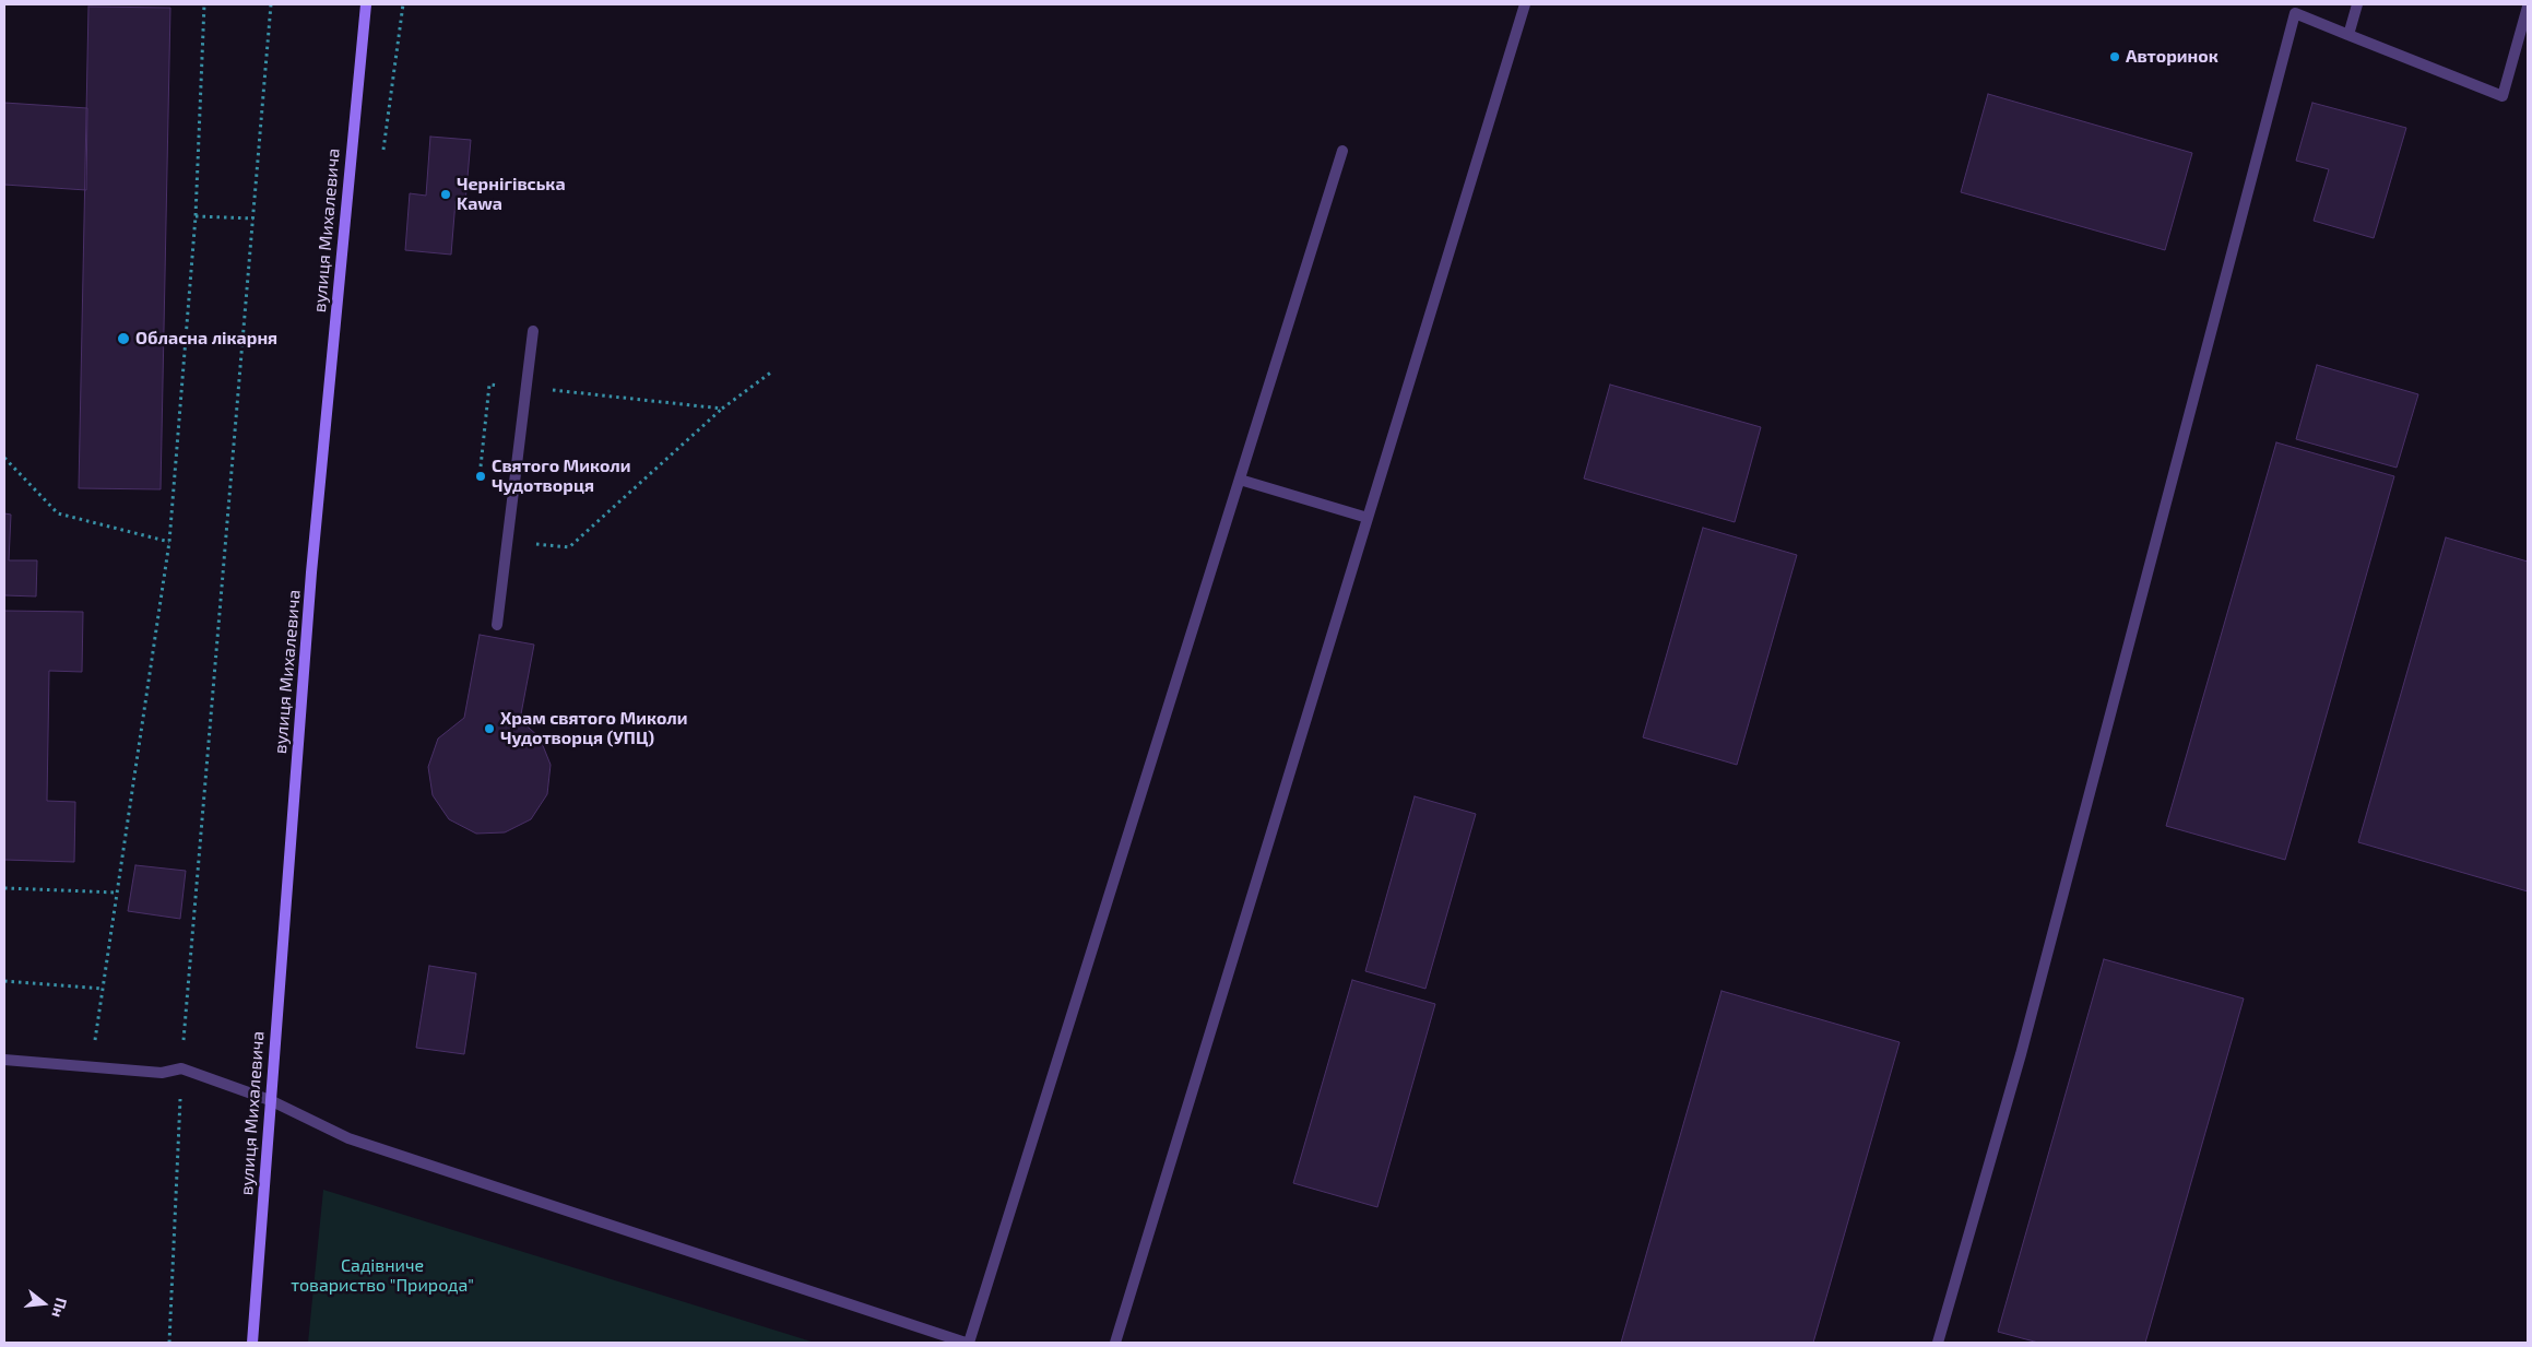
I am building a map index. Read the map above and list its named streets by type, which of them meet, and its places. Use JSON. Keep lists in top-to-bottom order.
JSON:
{
  "streets": {
    "street": ["вулиця Михалевича"]
  },
  "parks": ["Садівниче товариство \"Природа\""],
  "places": [
    "Авторинок",
    "Чернігівська Kawa",
    "Обласна лікарня",
    "Святого Миколи Чудотворця",
    "Храм святого Миколи Чудотворця (УПЦ)"
  ],
  "north": "right"
}
